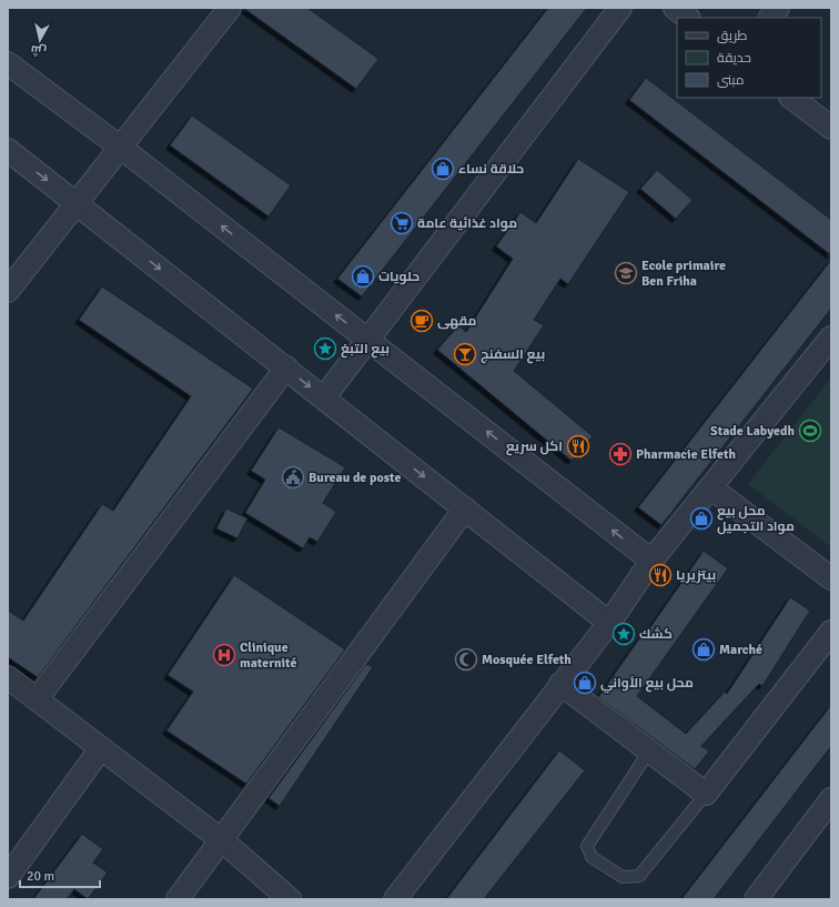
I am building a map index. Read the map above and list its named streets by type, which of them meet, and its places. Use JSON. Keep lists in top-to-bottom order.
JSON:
{
  "places": {
    "shop": [
      "حلاقة نساء",
      "حلويات",
      "محل بيع مواد التجميل",
      "Marché",
      "محل بيع الأواني"
    ],
    "supermarket": ["مواد غذائية عامة"],
    "school or university": ["Ecole primaire Ben Friha"],
    "cafe": ["مقهى"],
    "place": ["بيع التبغ", "كشك"],
    "bar": ["بيع السفنج"],
    "sports": ["Stade Labyedh"],
    "restaurant": ["اكل سريع", "بيتزيريا"],
    "pharmacy": ["Pharmacie Elfeth"],
    "public building": ["Bureau de poste"],
    "hospital": ["Clinique maternité"],
    "mosque": ["Mosquée Elfeth"]
  },
  "legend": ["طريق", "حديقة", "مبنى"],
  "scale_bar": "20 m",
  "north": "bottom"
}
